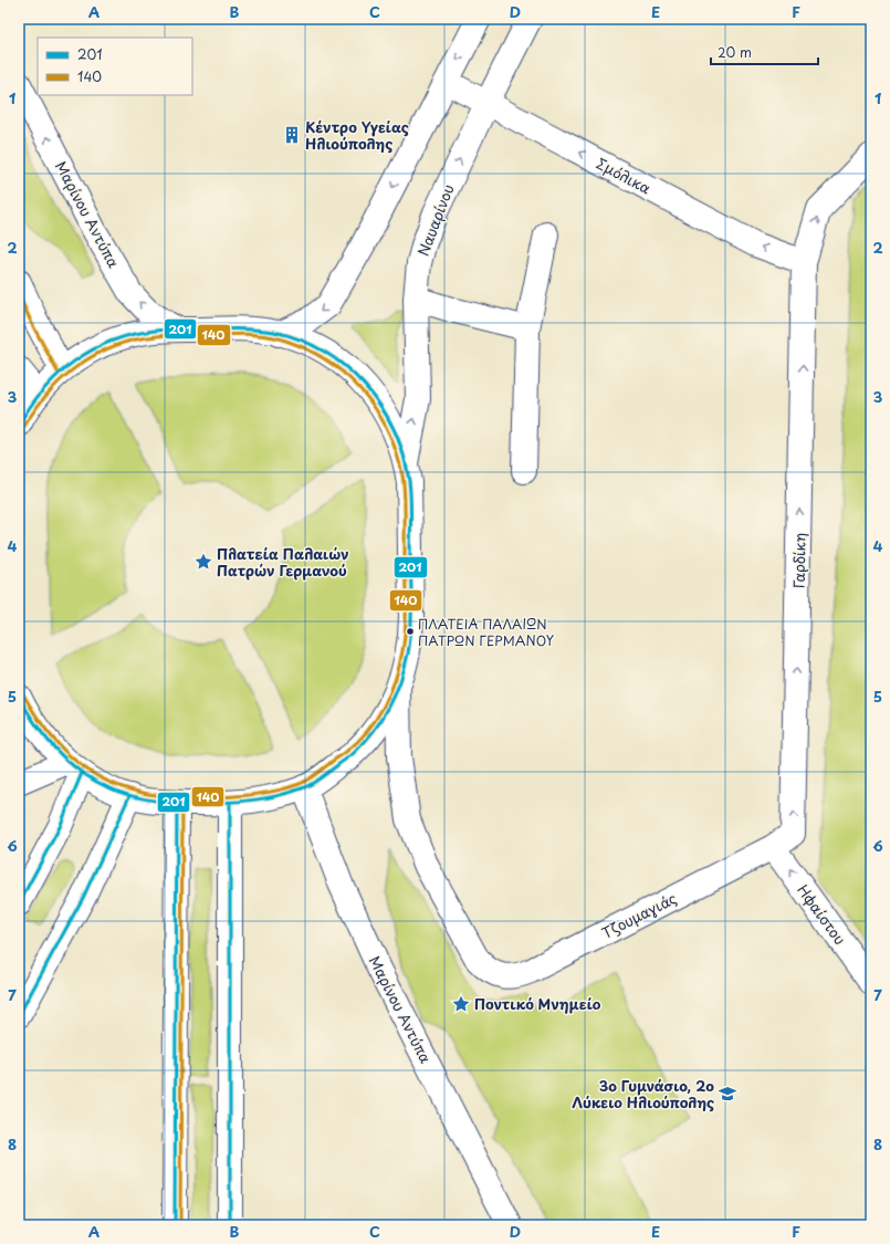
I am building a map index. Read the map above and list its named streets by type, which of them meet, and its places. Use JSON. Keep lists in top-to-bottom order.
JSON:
{
  "streets": {
    "street": [
      "Σμόλικα",
      "Μαρίνου Αντύπα",
      "Ναυαρίνου",
      "Γαρδίκη",
      "Ηφαίστου",
      "Τζουμαγιάς"
    ]
  },
  "crossings": [
    ["Σμόλικα", "Ναυαρίνου"],
    ["Σμόλικα", "Γαρδίκη"],
    ["Γαρδίκη", "Ηφαίστου"],
    ["Γαρδίκη", "Τζουμαγιάς"],
    ["Ηφαίστου", "Τζουμαγιάς"]
  ],
  "one_way": ["Γαρδίκη", "Ηφαίστου"],
  "places": {
    "building": ["Κέντρο Υγείας Ηλιούπολης"],
    "place": ["Πλατεία Παλαιών Πατρών Γερμανού", "Ποντικό Μνημείο"],
    "other": ["ΠΛΑΤΕΙΑ ΠΑΛΑΙΩΝ ΠΑΤΡΩΝ ΓΕΡΜΑΝΟΥ"],
    "school or university": ["3ο Γυμνάσιο, 2ο Λύκειο Ηλιούπολης"]
  },
  "lines": ["transit line 140", "transit line 201"],
  "legend": ["201", "140"],
  "scale_bar": "20 m",
  "grid": {
    "columns": [
      "A",
      "B",
      "C",
      "D",
      "E",
      "F"
    ],
    "rows": [
      "1",
      "2",
      "3",
      "4",
      "5",
      "6",
      "7",
      "8"
    ]
  }
}
